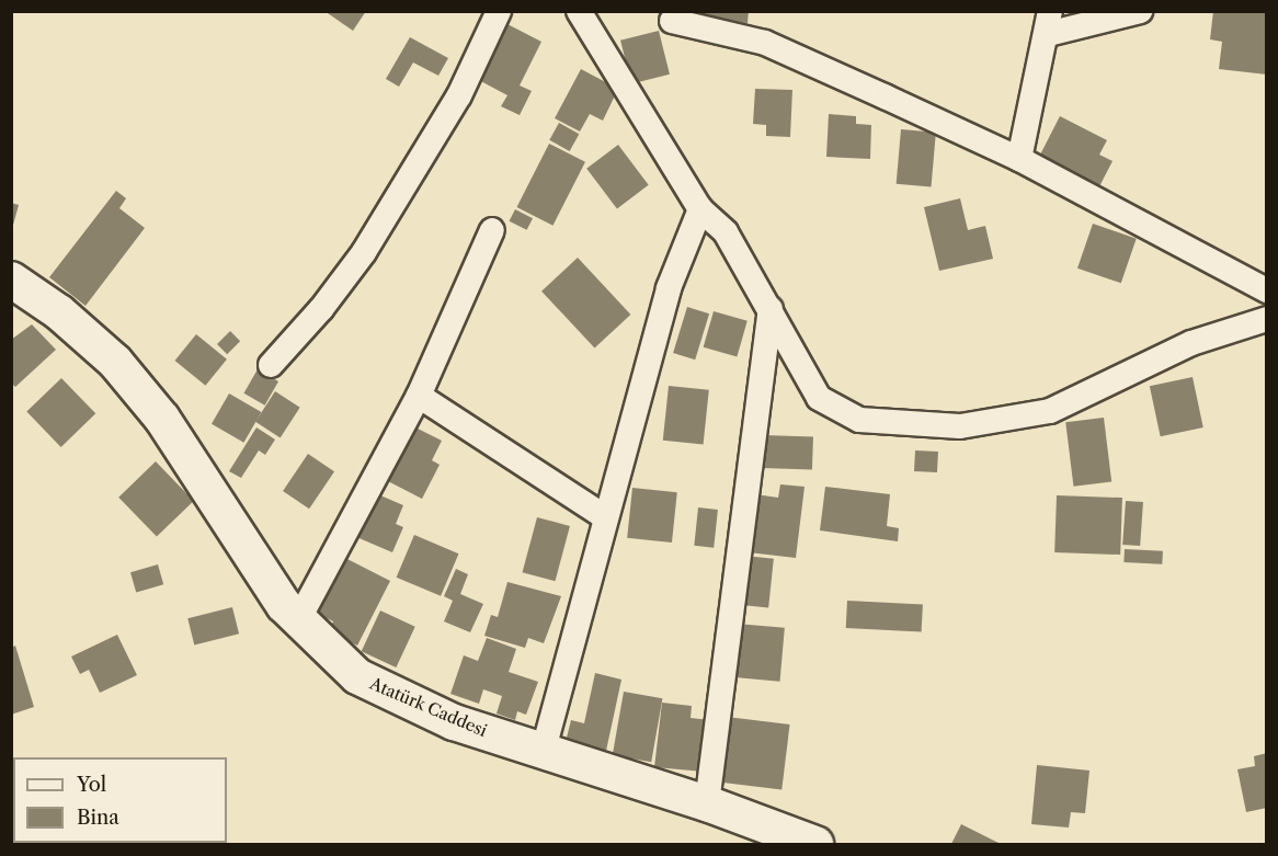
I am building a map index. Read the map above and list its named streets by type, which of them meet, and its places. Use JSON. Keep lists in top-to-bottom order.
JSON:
{
  "streets": {
    "street": ["Atatürk Caddesi"]
  },
  "legend": ["Yol", "Bina"]
}
